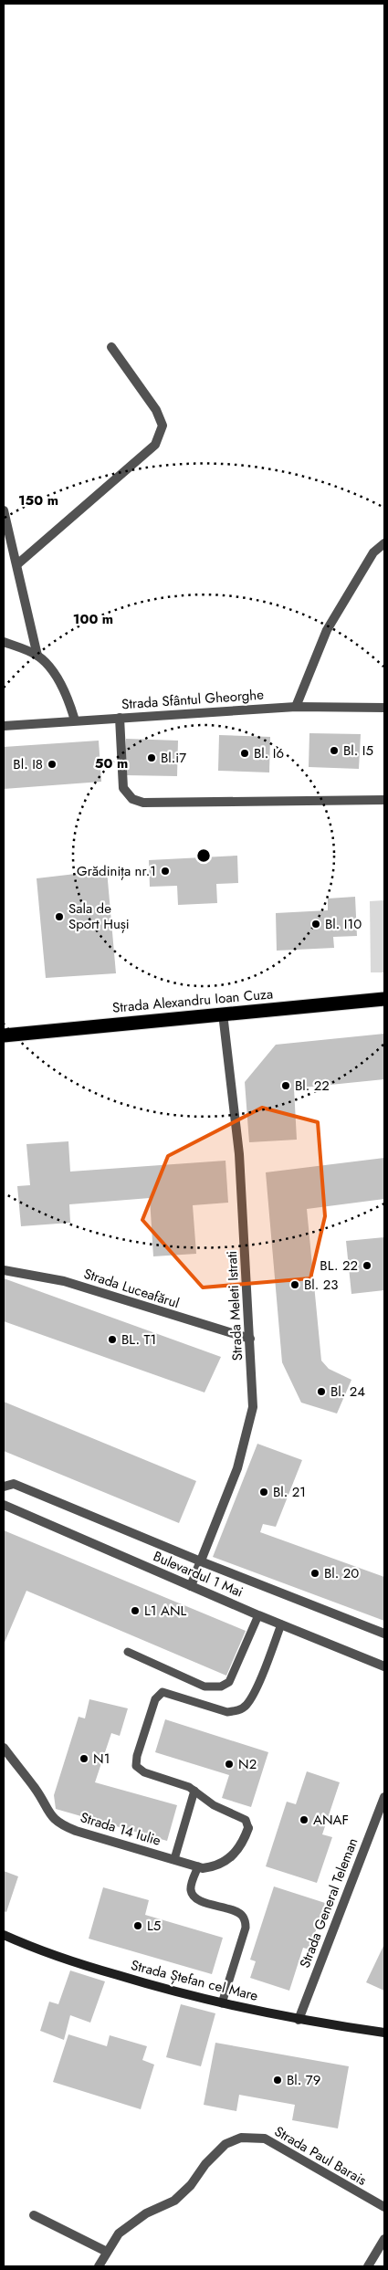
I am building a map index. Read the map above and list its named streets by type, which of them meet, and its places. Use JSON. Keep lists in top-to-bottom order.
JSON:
{
  "streets": {
    "highway": ["Strada Alexandru Ioan Cuza"],
    "street": [
      "Strada Sfântul Gheorghe",
      "Strada Luceafărul",
      "Strada Meleti Istrati",
      "Bulevardul 1 Mai",
      "Strada 14 Iulie",
      "Strada General Teleman",
      "Strada Ștefan cel Mare",
      "Strada Paul Barais"
    ]
  },
  "crossings": [
    ["Strada Alexandru Ioan Cuza", "Strada Meleti Istrati"],
    ["Strada Luceafărul", "Strada Meleti Istrati"],
    ["Strada Meleti Istrati", "Bulevardul 1 Mai"],
    ["Strada General Teleman", "Strada Ștefan cel Mare"]
  ],
  "places": [
    "Bl. I5",
    "Bl. I6",
    "Bl.i7",
    "Bl. I8",
    "Grădinița nr.1",
    "Sala de Sport Huși",
    "Bl. I10",
    "Bl. 22",
    "BL. 22",
    "Bl. 23",
    "BL. T1",
    "Bl. 24",
    "Bl. 21",
    "Bl. 20",
    "L1 ANL",
    "N1",
    "N2",
    "ANAF",
    "L5",
    "Bl. 79"
  ],
  "rings": ["150 m", "100 m", "50 m"]
}
